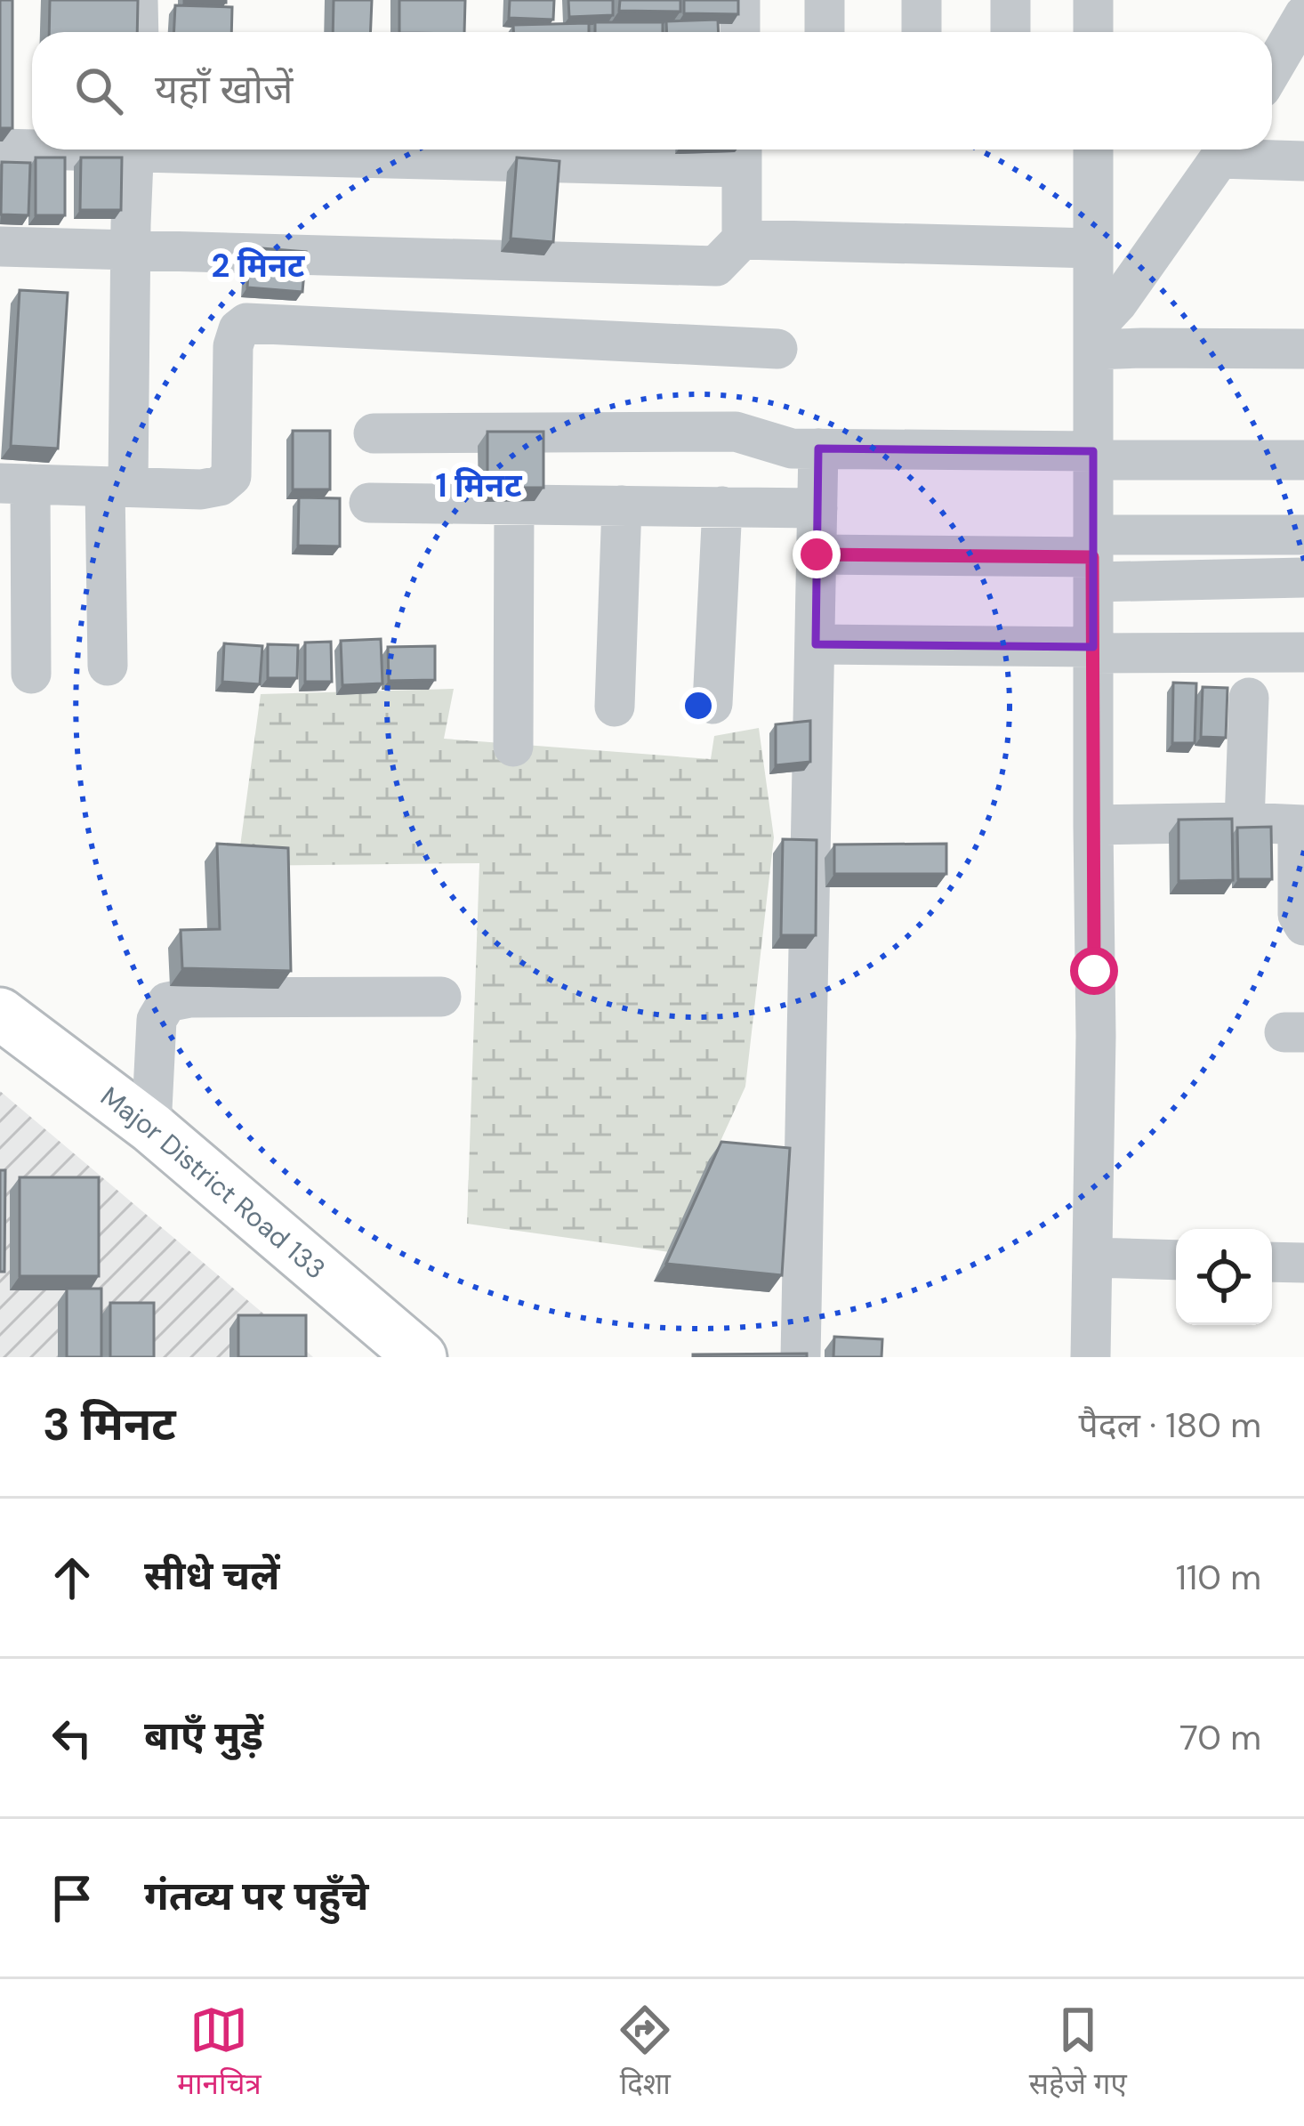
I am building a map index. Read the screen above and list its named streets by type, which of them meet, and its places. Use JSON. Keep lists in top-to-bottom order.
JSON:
{
  "streets": {
    "main road": ["Major District Road 133"]
  },
  "page": {
    "search": "यहाँ खोजें",
    "heading": ["3 मिनट", "पैदल · 180 m"],
    "list": [
      ["सीधे चलें", "110 m"],
      ["बाएँ मुड़ें", "70 m"],
      "गंतव्य पर पहुँचे"
    ],
    "nav": ["मानचित्र", "दिशा", "सहेजे गए"]
  },
  "rings": ["2 मिनट", "1 मिनट"]
}
